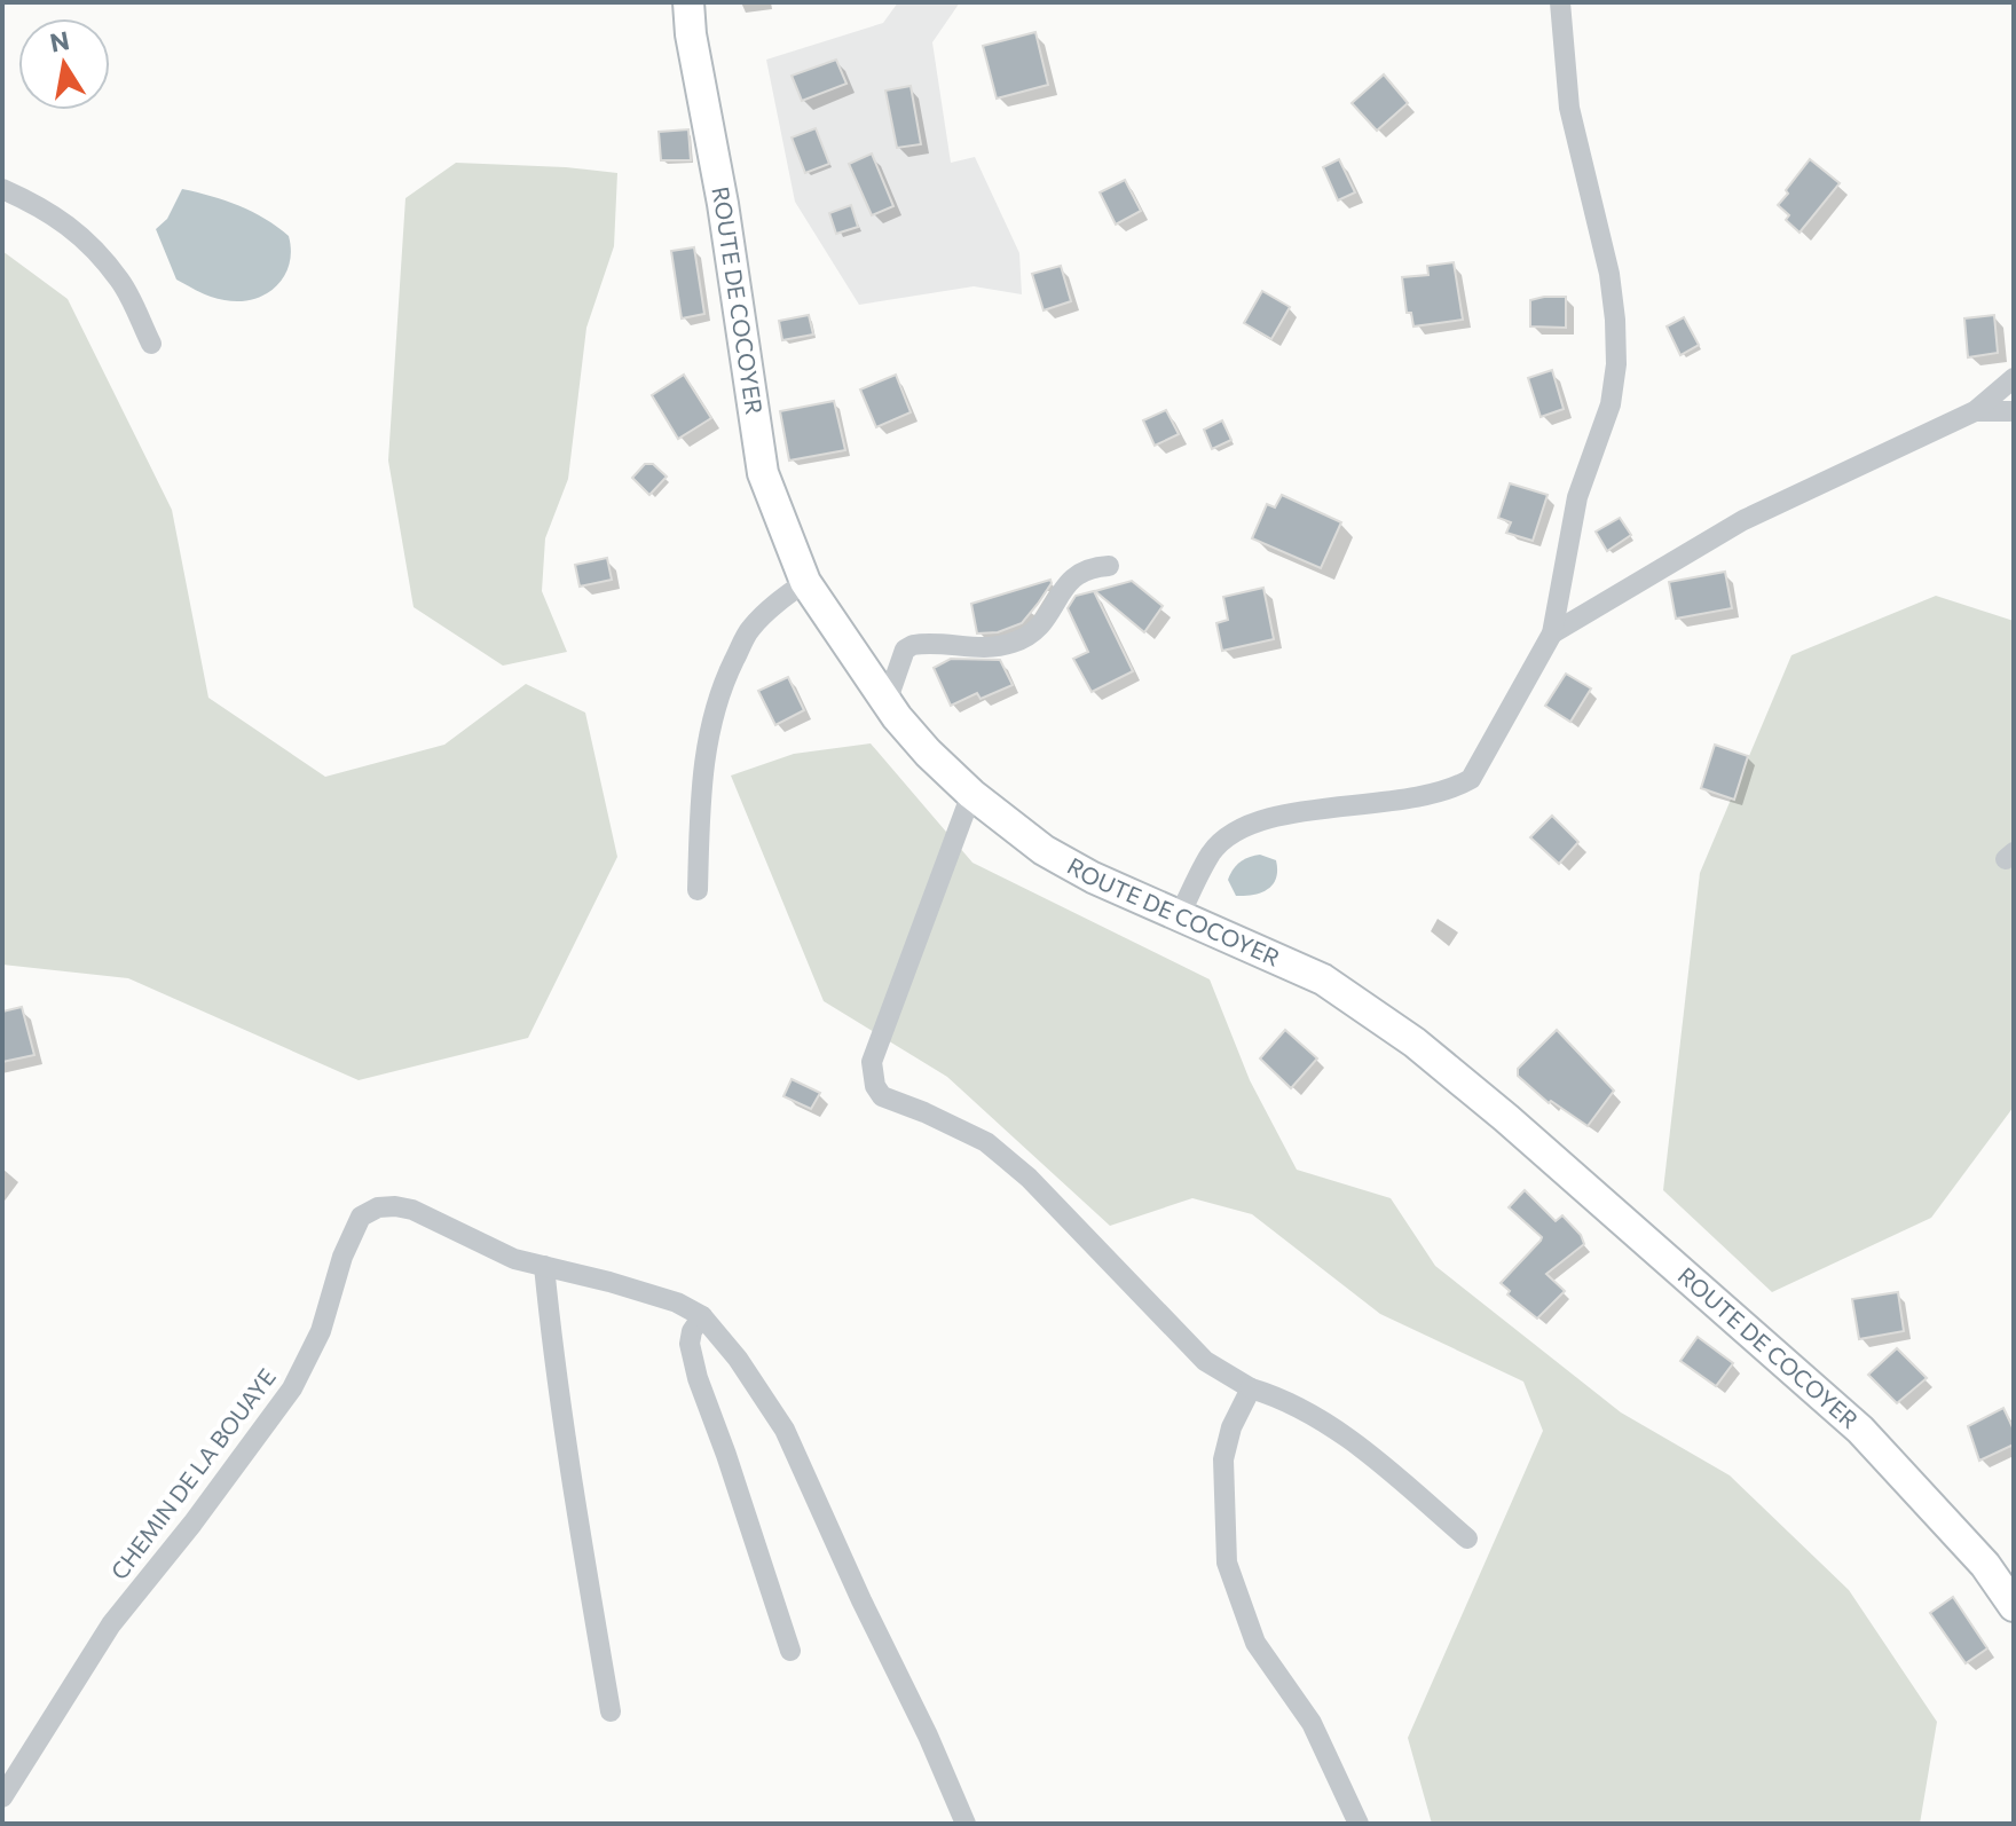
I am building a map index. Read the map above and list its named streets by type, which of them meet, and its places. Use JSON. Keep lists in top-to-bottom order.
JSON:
{
  "streets": {
    "main road": ["ROUTE DE COCOYER"],
    "street": ["CHEMIN DE LA BOUAYE"]
  },
  "north": "top"
}
